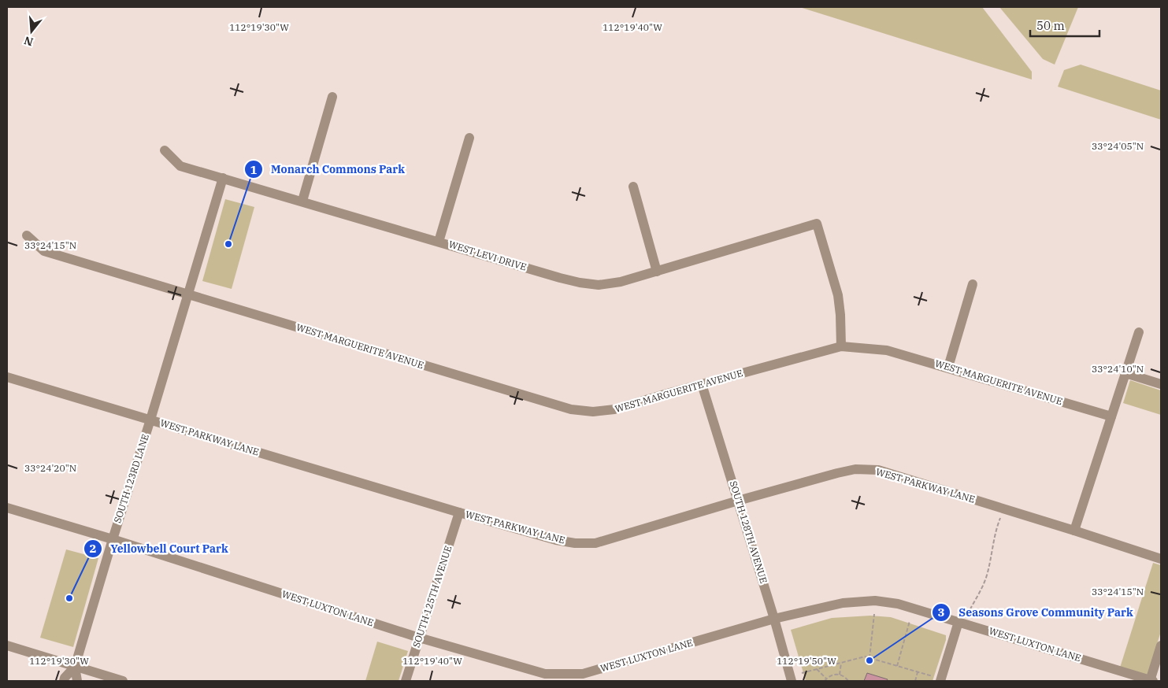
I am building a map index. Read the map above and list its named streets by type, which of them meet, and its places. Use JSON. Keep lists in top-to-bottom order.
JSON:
{
  "streets": {
    "street": [
      "WEST LEVI DRIVE",
      "WEST MARGUERITE AVENUE",
      "WEST PARKWAY LANE",
      "SOUTH 123RD LANE",
      "SOUTH 128TH AVENUE",
      "SOUTH 125TH AVENUE",
      "WEST LUXTON LANE"
    ]
  },
  "crossings": [
    ["WEST LEVI DRIVE", "WEST MARGUERITE AVENUE"],
    ["WEST LEVI DRIVE", "SOUTH 123RD LANE"],
    ["WEST MARGUERITE AVENUE", "SOUTH 123RD LANE"],
    ["WEST MARGUERITE AVENUE", "SOUTH 128TH AVENUE"],
    ["WEST PARKWAY LANE", "SOUTH 123RD LANE"],
    ["WEST PARKWAY LANE", "SOUTH 128TH AVENUE"],
    ["WEST PARKWAY LANE", "SOUTH 125TH AVENUE"],
    ["SOUTH 123RD LANE", "WEST LUXTON LANE"],
    ["SOUTH 128TH AVENUE", "WEST LUXTON LANE"],
    ["SOUTH 125TH AVENUE", "WEST LUXTON LANE"]
  ],
  "places": ["Monarch Commons Park", "Yellowbell Court Park", "Seasons Grove Community Park"],
  "scale_bar": "50 m",
  "north": "bottom",
  "coordinates": [
    "112°19'30\"W",
    "112°19'40\"W",
    "33°24'05\"N",
    "33°24'15\"N",
    "33°24'10\"N",
    "33°24'20\"N",
    "112°19'50\"W"
  ]
}
